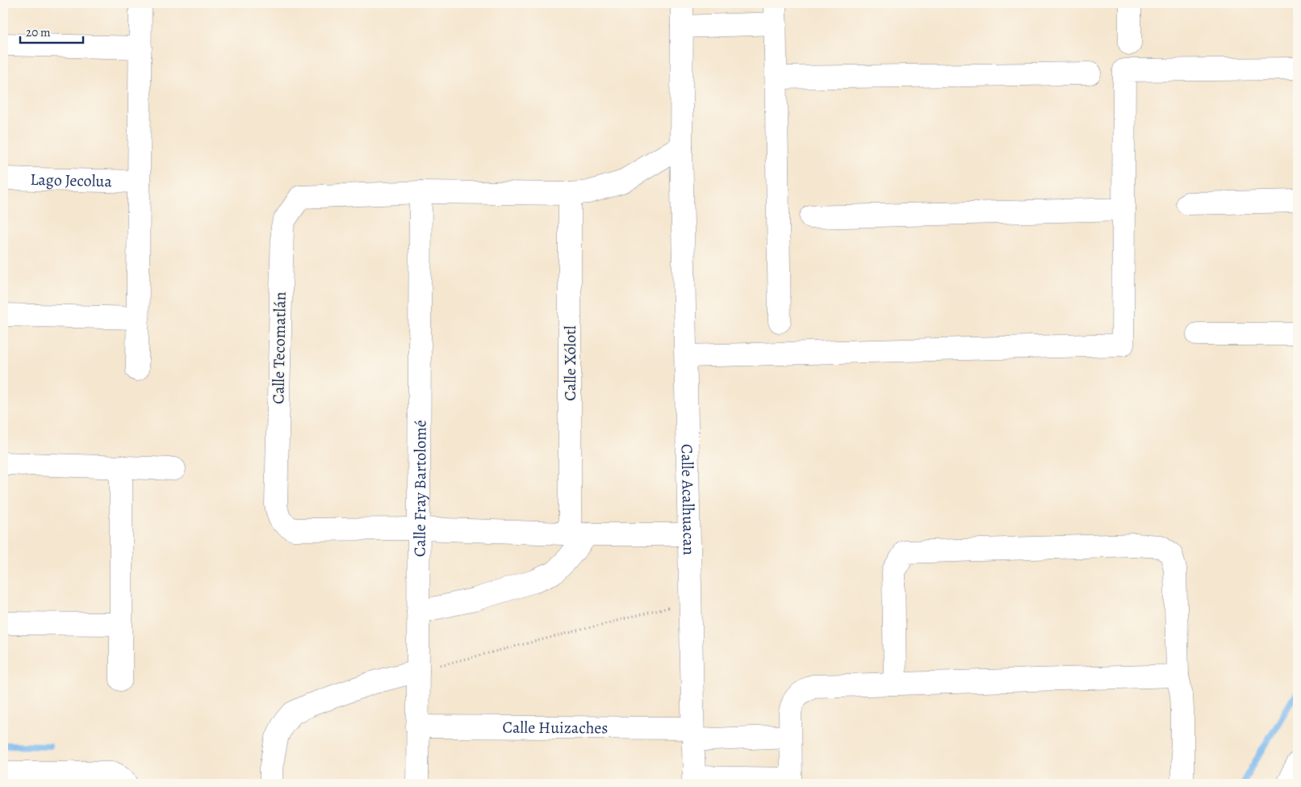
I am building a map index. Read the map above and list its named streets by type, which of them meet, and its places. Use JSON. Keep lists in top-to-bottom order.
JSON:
{
  "streets": {
    "street": [
      "Lago Jecolua",
      "Calle Tecomatlán",
      "Calle Xólotl",
      "Calle Fray Bartolomé",
      "Calle Acalhuacan",
      "Calle Huizaches"
    ]
  },
  "crossings": [
    ["Calle Tecomatlán", "Calle Xólotl"],
    ["Calle Tecomatlán", "Calle Fray Bartolomé"],
    ["Calle Tecomatlán", "Calle Acalhuacan"],
    ["Calle Fray Bartolomé", "Calle Huizaches"],
    ["Calle Acalhuacan", "Calle Huizaches"]
  ],
  "scale_bar": "20 m"
}
